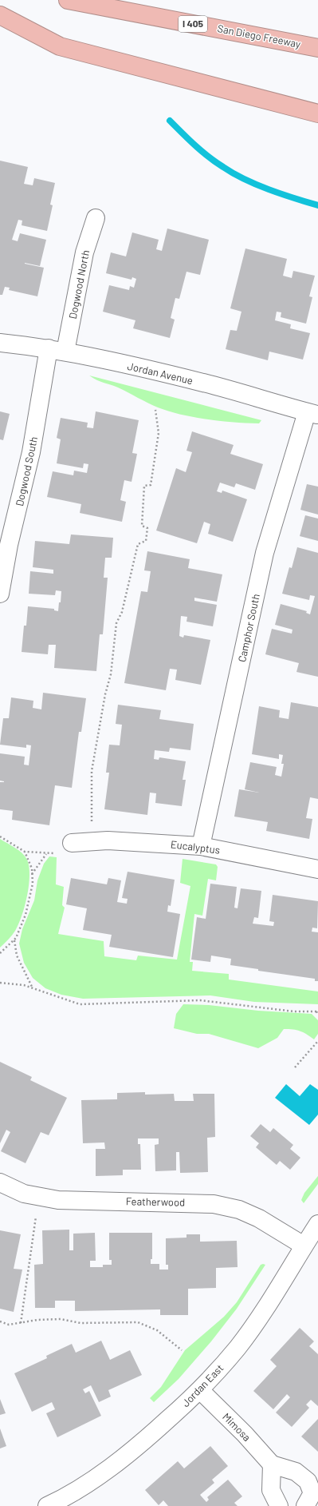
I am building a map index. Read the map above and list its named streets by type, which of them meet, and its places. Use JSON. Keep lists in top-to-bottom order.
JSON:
{
  "streets": {
    "highway": ["I 405", "San Diego Freeway"],
    "street": [
      "Dogwood North",
      "Jordan Avenue",
      "Dogwood South",
      "Camphor South",
      "Eucalyptus",
      "Featherwood",
      "Jordan East",
      "Mimosa"
    ]
  },
  "crossings": [
    ["Dogwood North", "Jordan Avenue"],
    ["Jordan Avenue", "Dogwood South"],
    ["Jordan Avenue", "Camphor South"],
    ["Camphor South", "Eucalyptus"],
    ["Featherwood", "Jordan East"],
    ["Jordan East", "Mimosa"]
  ]
}
